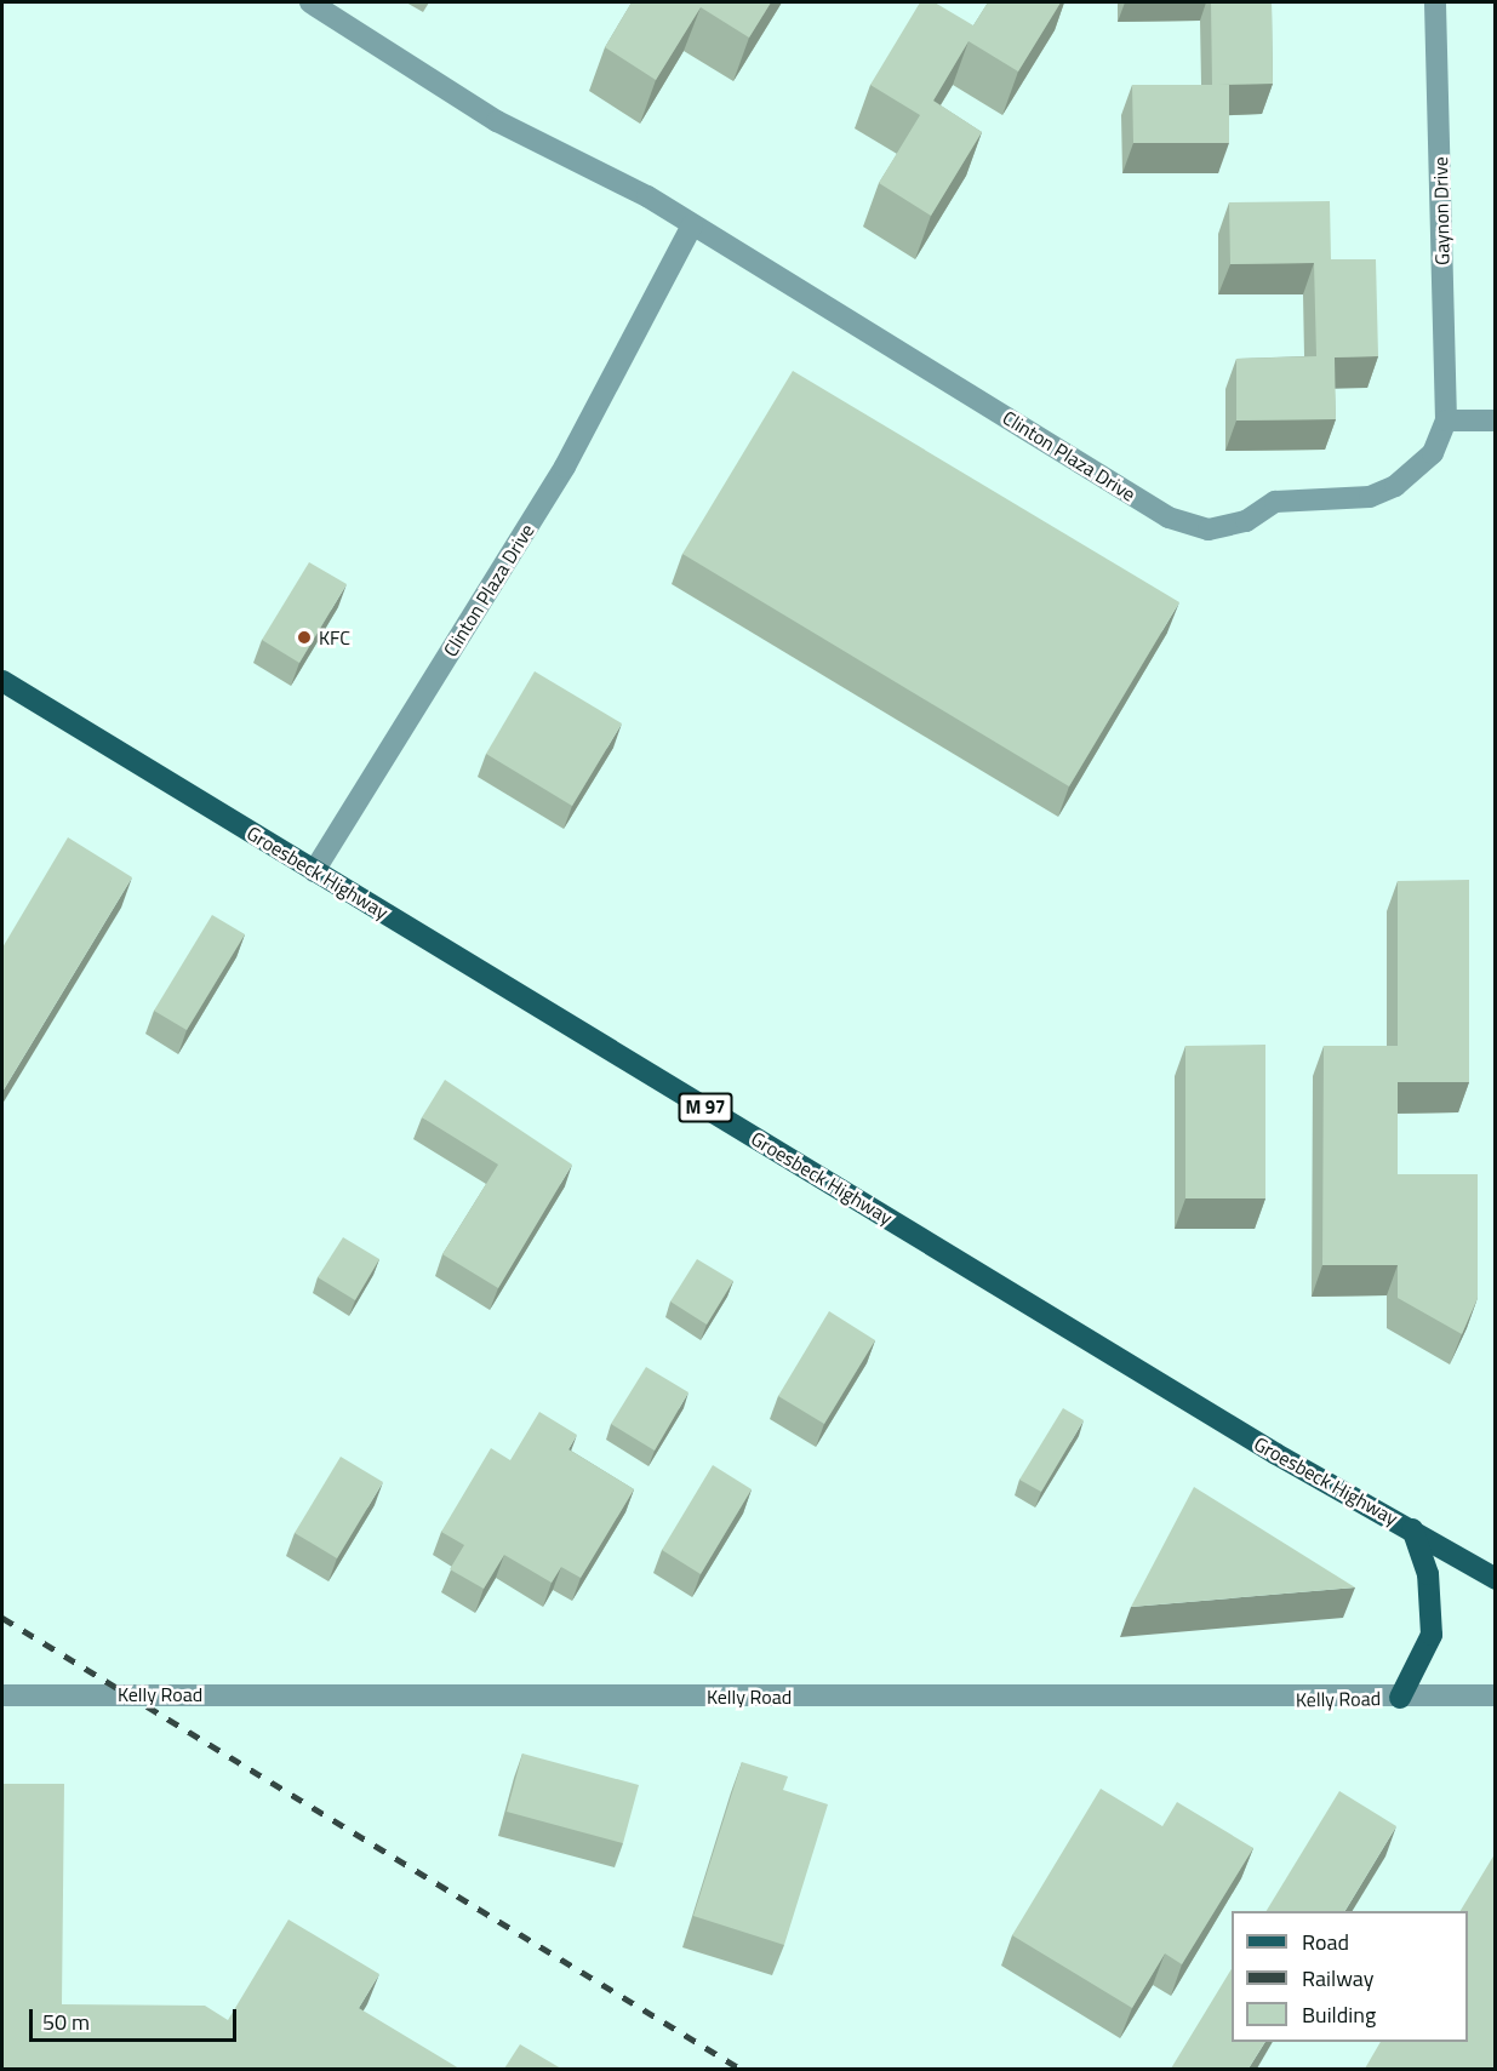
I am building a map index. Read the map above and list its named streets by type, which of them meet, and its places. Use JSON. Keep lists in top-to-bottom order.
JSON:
{
  "streets": {
    "main road": ["Groesbeck Highway", "M 97"],
    "street": ["Gaynon Drive", "Clinton Plaza Drive", "Kelly Road"]
  },
  "crossings": [
    ["Gaynon Drive", "Clinton Plaza Drive"],
    ["Clinton Plaza Drive", "Groesbeck Highway"]
  ],
  "places": ["KFC"],
  "legend": ["Road", "Railway", "Building"],
  "scale_bar": "50 m"
}
